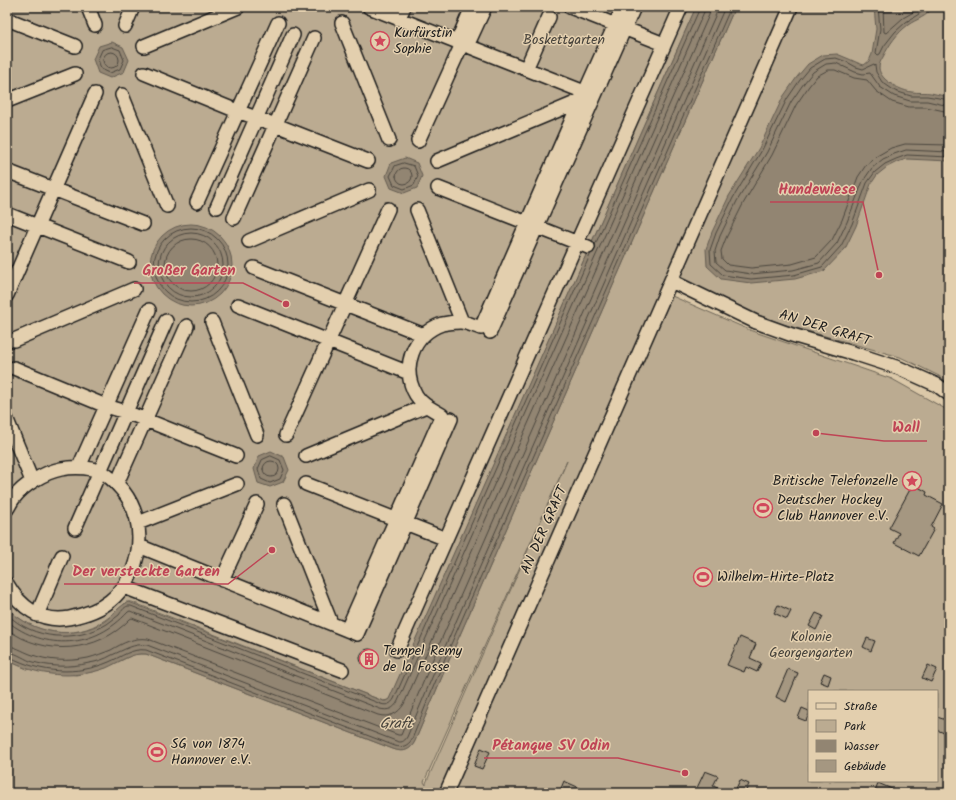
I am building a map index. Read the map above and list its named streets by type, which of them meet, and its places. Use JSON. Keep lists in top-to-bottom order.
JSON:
{
  "streets": {
    "street": ["AN DER GRAFT"]
  },
  "water": ["Graft"],
  "parks": ["Boskettgarten", "Kolonie Georgengarten"],
  "places": {
    "place": ["Kurfürstin Sophie", "Britische Telefonzelle"],
    "other": [
      "Hundewiese",
      "Großer Garten",
      "Wall",
      "Der versteckte Garten",
      "Pétanque SV Odin"
    ],
    "sports": ["Deutscher Hockey Club Hannover e.V.", "Wilhelm-Hirte-Platz", "SG von 1874 Hannover e.V."],
    "building": ["Tempel Remy de la Fosse"]
  },
  "legend": [
    "Straße",
    "Park",
    "Wasser",
    "Gebäude"
  ]
}
